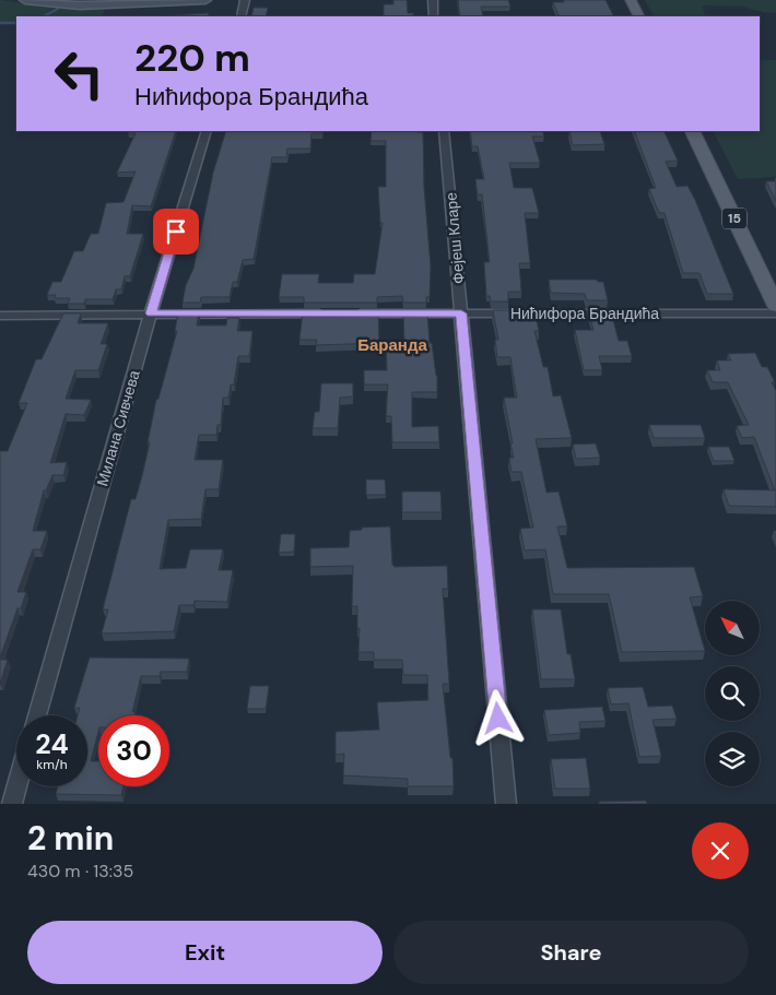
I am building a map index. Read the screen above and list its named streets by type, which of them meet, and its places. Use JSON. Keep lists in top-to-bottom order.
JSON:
{
  "streets": {
    "main road": ["15"],
    "street": ["Фејеш Кларе", "Нићифора Брандића", "Милана Сивчева"]
  },
  "crossings": [
    ["Фејеш Кларе", "Нићифора Брандића"],
    ["Нићифора Брандића", "Милана Сивчева"]
  ],
  "districts": ["Баранда"],
  "north": "top left",
  "page": {
    "turn": ["220 m", "Нићифора Брандића"],
    "speed": "24 km/h",
    "limit": "30",
    "heading": ["2 min", "430 m · 13:35"],
    "buttons": ["Exit", "Share"]
  }
}
